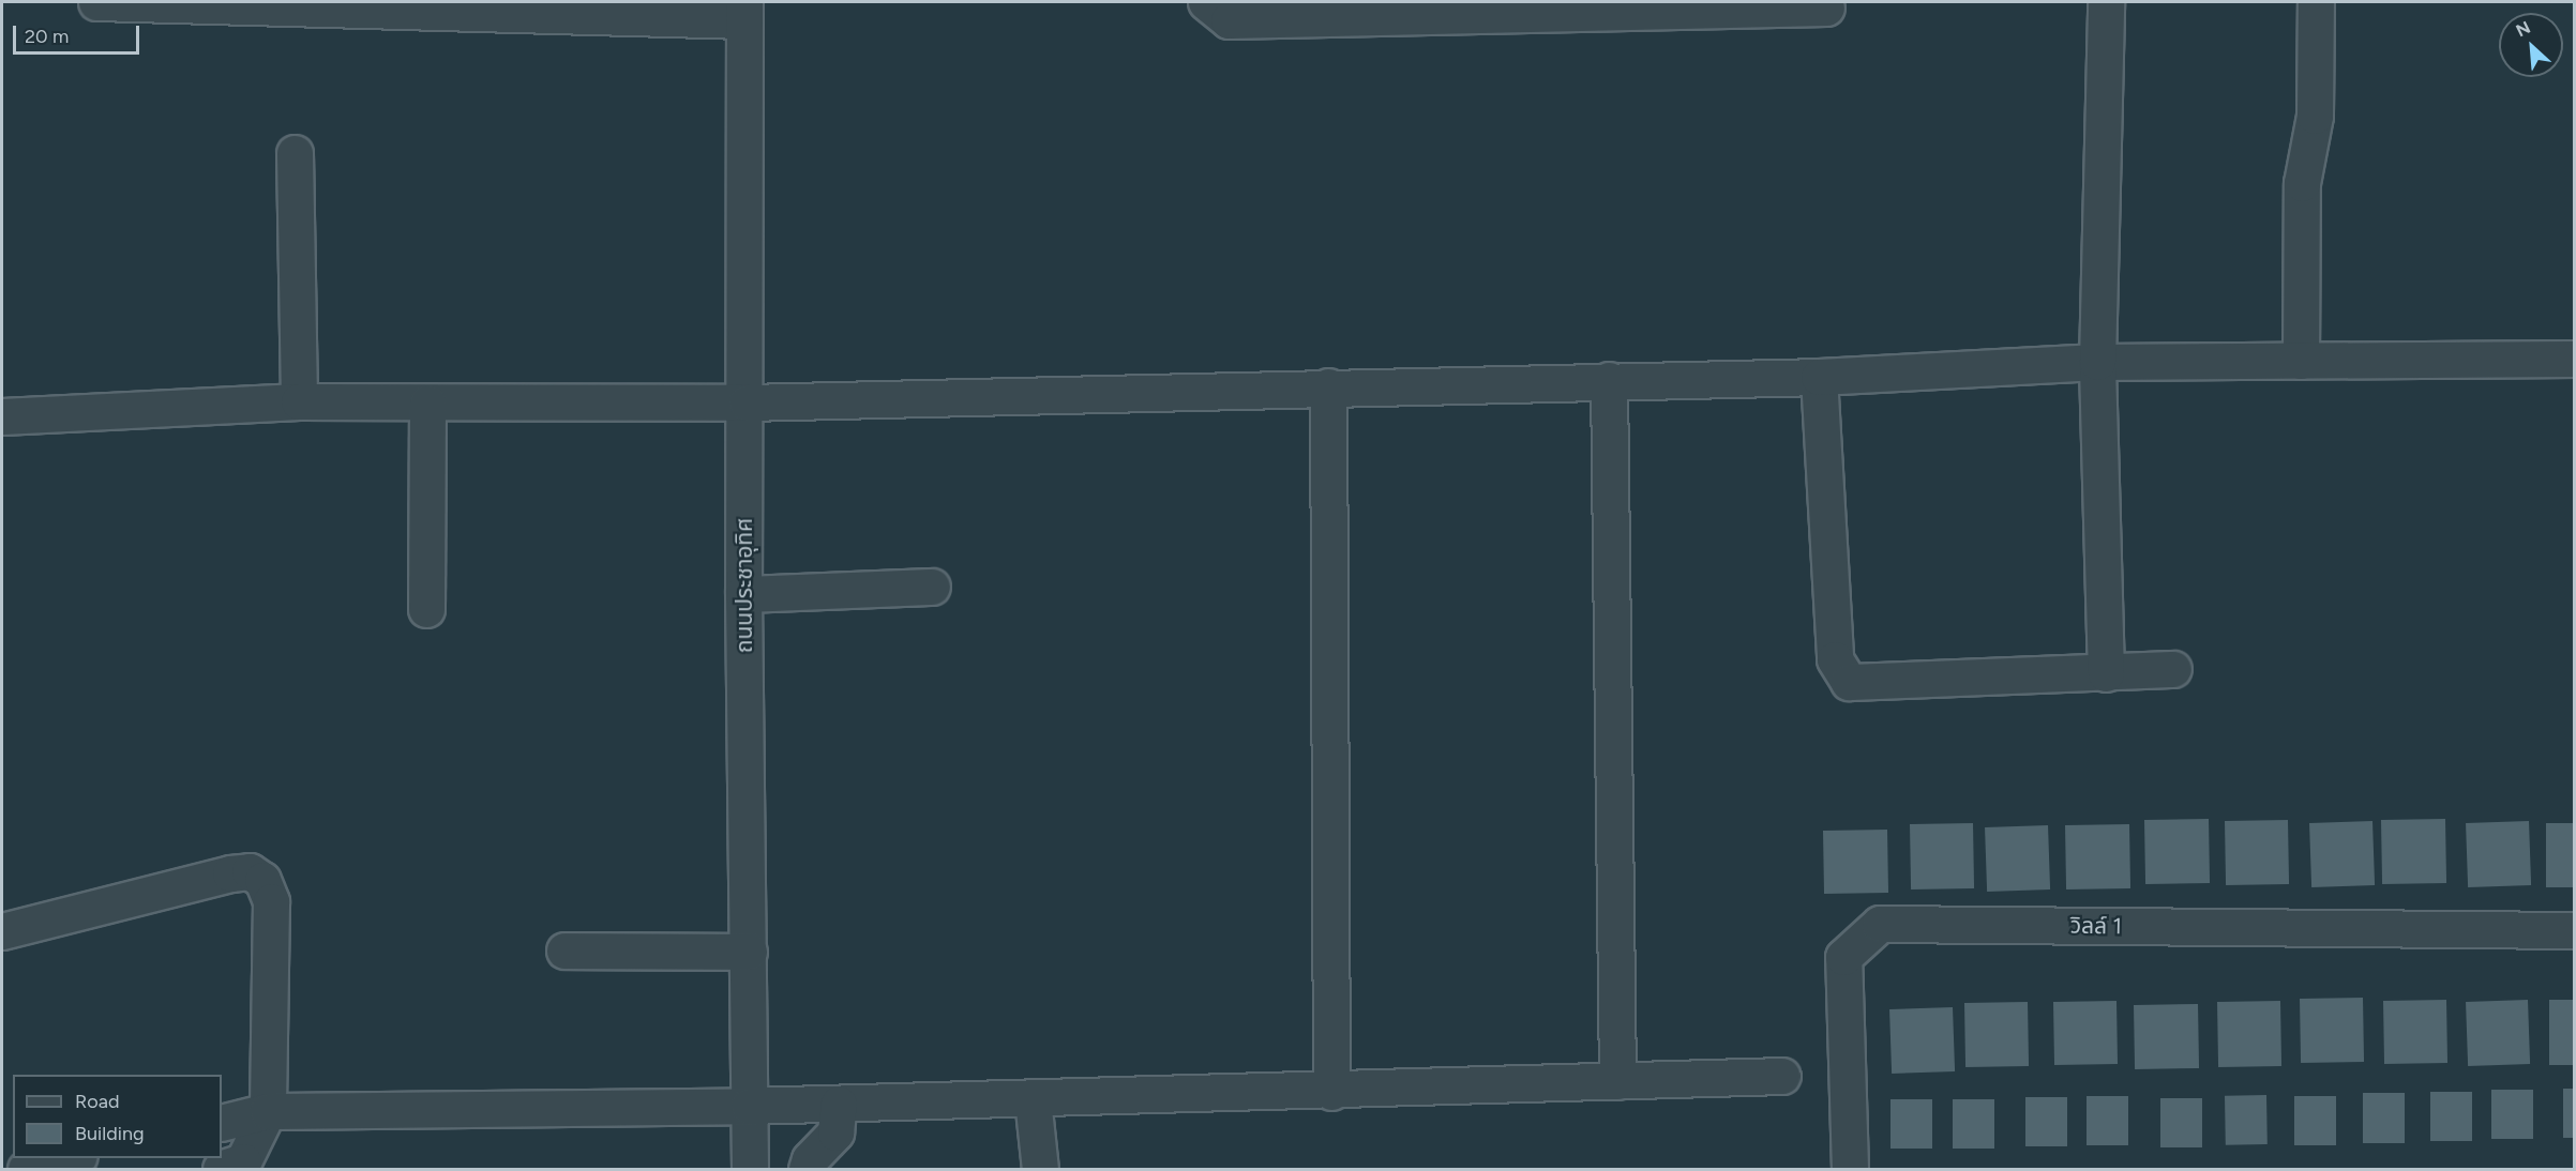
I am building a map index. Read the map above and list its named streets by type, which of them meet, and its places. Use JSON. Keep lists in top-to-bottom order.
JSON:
{
  "streets": {
    "street": ["ถนนประชาอุทิศ", "วิลล์ 1"]
  },
  "legend": ["Road", "Building"],
  "scale_bar": "20 m",
  "north": "top left"
}
